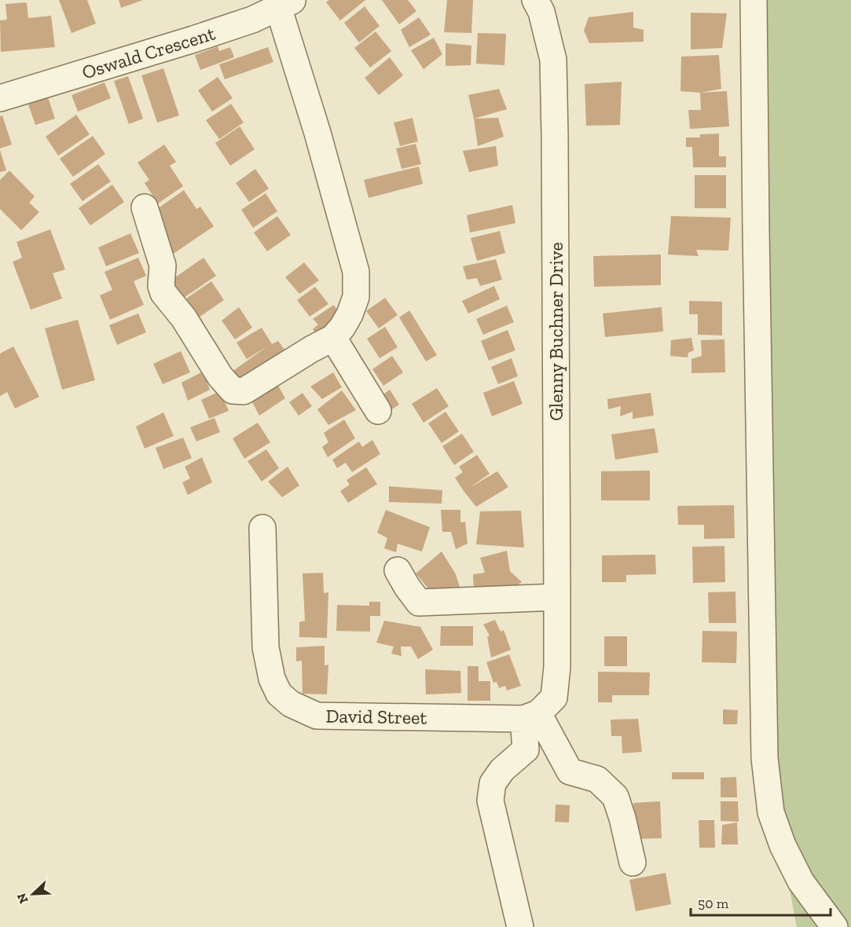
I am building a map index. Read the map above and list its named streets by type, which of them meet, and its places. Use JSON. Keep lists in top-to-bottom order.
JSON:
{
  "streets": {
    "street": ["Oswald Crescent", "Glenny Buchner Drive", "David Street"]
  },
  "crossings": [
    ["Glenny Buchner Drive", "David Street"]
  ],
  "scale_bar": "50 m",
  "north": "bottom left"
}
